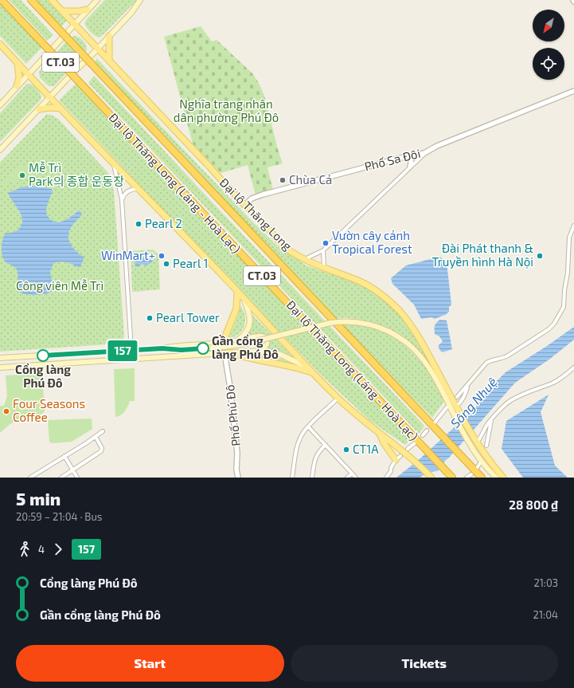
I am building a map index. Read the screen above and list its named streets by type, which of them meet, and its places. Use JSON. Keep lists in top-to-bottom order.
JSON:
{
  "streets": {
    "highway": ["CT.03", "Đại lộ Thăng Long (Láng - Hoà Lạc)"],
    "main road": ["Đại lộ Thăng Long"],
    "street": ["Phố Sa Đôi", "Phố Phú Đô"]
  },
  "crossings": [
    ["Phố Sa Đôi", "Đại lộ Thăng Long"]
  ],
  "water": ["Sông Nhuệ"],
  "parks": ["Nghĩa trang nhân dân phường Phú Đô", "Công viên Mễ Trì"],
  "places": [
    "Mễ Trì Park의 종합 운동장",
    "Chùa Cả",
    "Pearl 2",
    "Vườn cây cảnh Tropical Forest",
    "WinMart+",
    "Đài Phát thanh & Truyền hình Hà Nội",
    "Pearl 1",
    "Pearl Tower",
    "Gần cổng làng Phú Đô",
    "Cổng làng Phú Đô",
    "Four Seasons Coffee",
    "CT1A"
  ],
  "lines": ["bus line 157"],
  "north": "bottom left",
  "page": {
    "on_map": "157",
    "heading": ["5 min", "20:59 – 21:04 · Bus", "28 800 ₫"],
    "legs": ["4", "157"],
    "list": [
      {
        "name": "Cổng làng Phú Đô",
        "value": "21:03"
      },
      {
        "name": "Gần cổng làng Phú Đô",
        "value": "21:04"
      }
    ],
    "buttons": ["Start", "Tickets"]
  }
}
